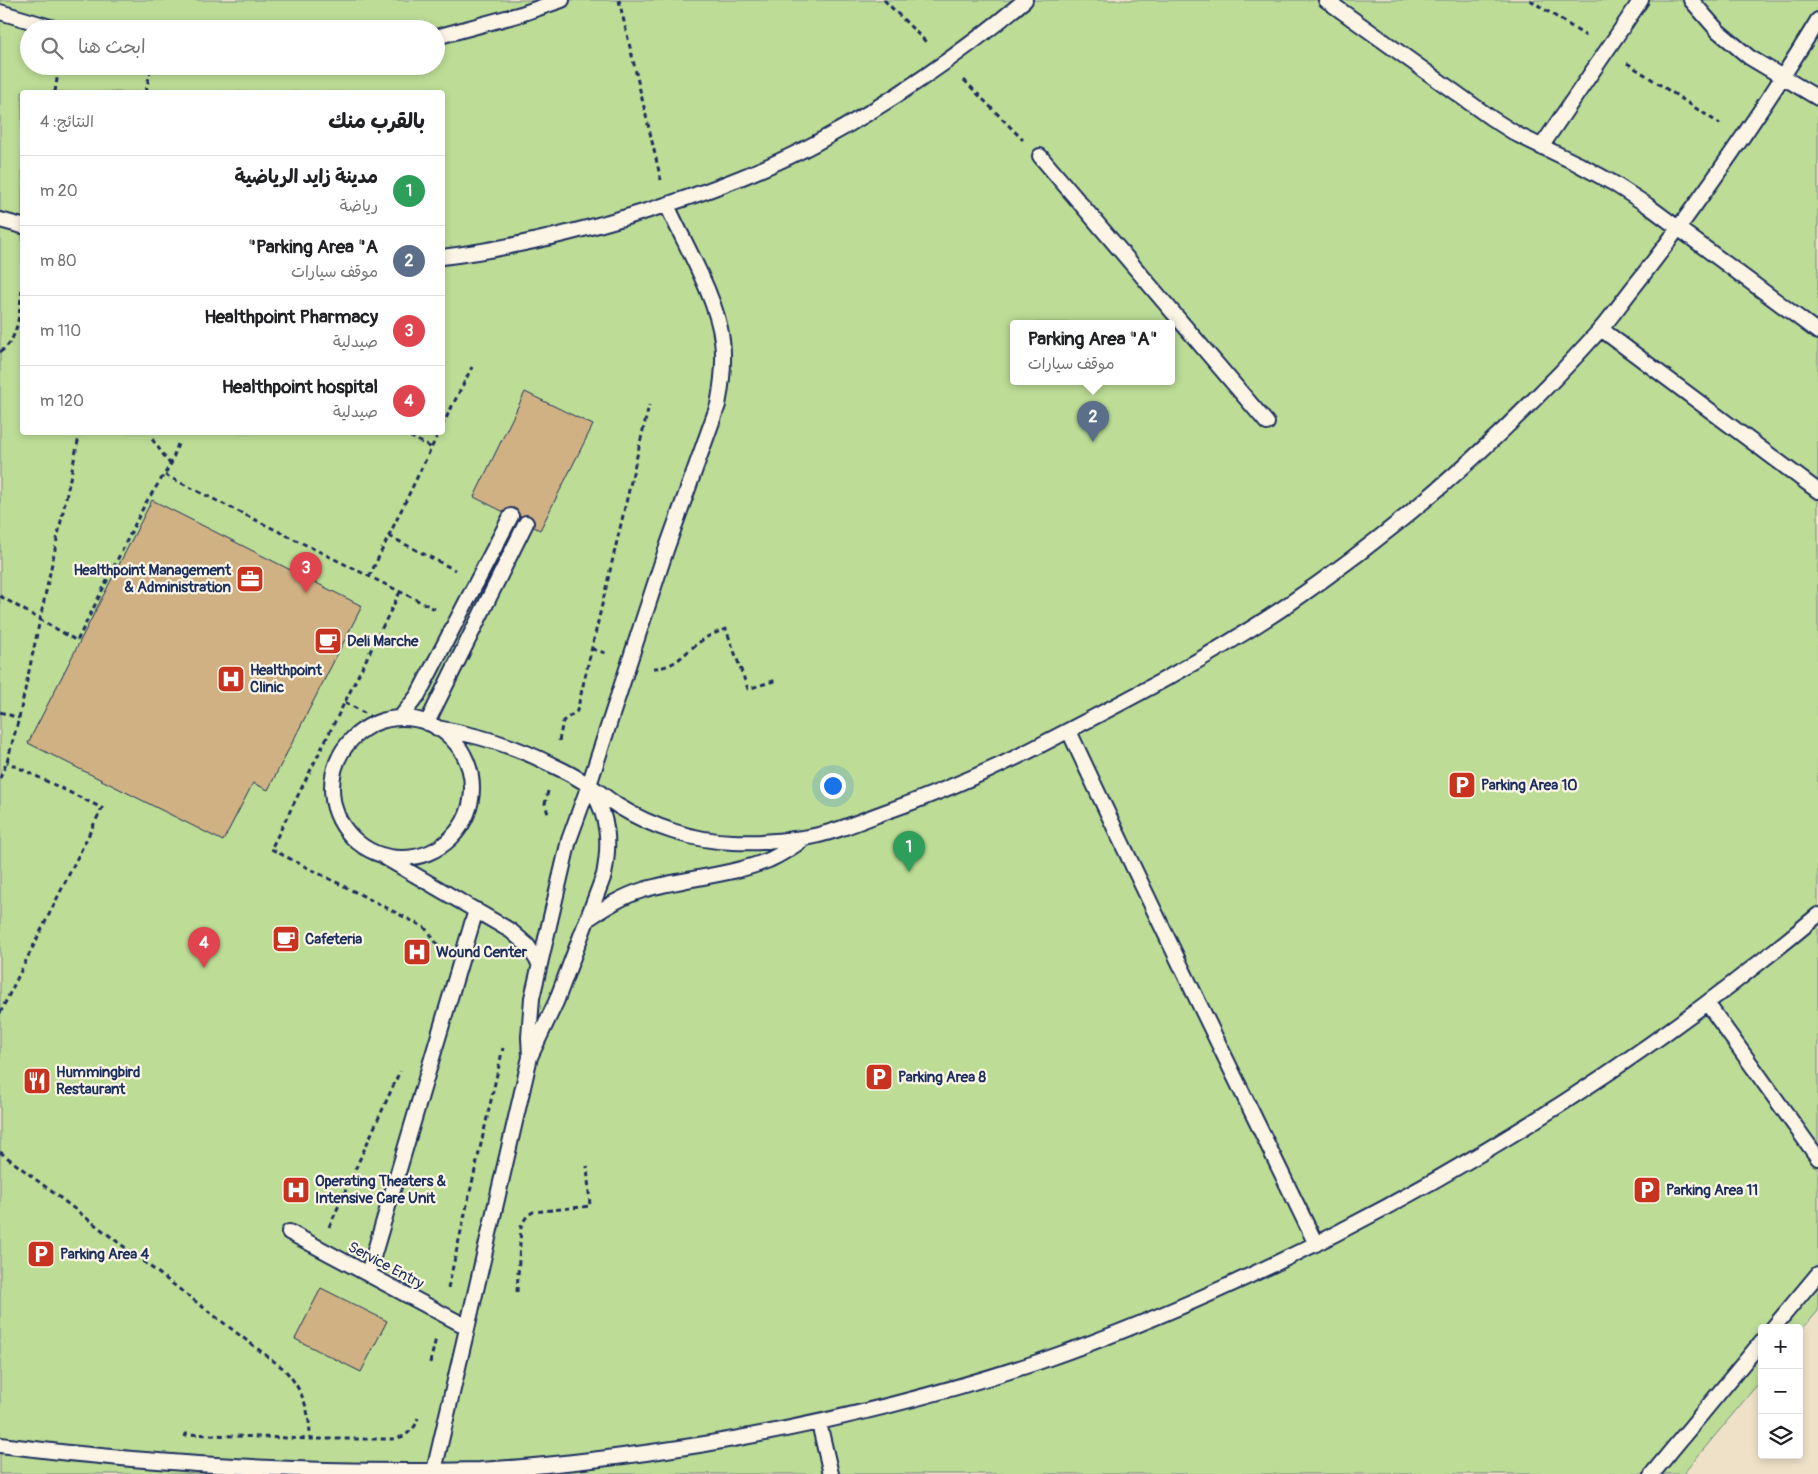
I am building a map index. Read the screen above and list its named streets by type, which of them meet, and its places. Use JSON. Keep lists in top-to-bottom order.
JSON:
{
  "streets": {
    "lane": ["Service Entry"]
  },
  "places": {
    "office": ["Healthpoint Management & Administration"],
    "cafe": ["Deli Marche", "Cafeteria"],
    "hospital": ["Healthpoint Clinic", "Wound Center", "Operating Theaters & Intensive Care Unit"],
    "parking": [
      "Parking Area 10",
      "Parking Area 8",
      "Parking Area 11",
      "Parking Area 4"
    ],
    "restaurant": ["Hummingbird Restaurant"]
  },
  "page": {
    "search": "ابحث هنا",
    "heading": ["بالقرب منك", "النتائج: 4"],
    "list": [
      {
        "mark": "1",
        "name": "مدينة زايد الرياضية",
        "note": "رياضة",
        "value": "20 m"
      },
      {
        "mark": "2",
        "name": "Parking Area \"A\"",
        "note": "موقف سيارات",
        "value": "80 m"
      },
      {
        "mark": "3",
        "name": "Healthpoint Pharmacy",
        "note": "صيدلية",
        "value": "110 m"
      },
      {
        "mark": "4",
        "name": "Healthpoint hospital",
        "note": "صيدلية",
        "value": "120 m"
      }
    ],
    "popup": ["Parking Area \"A\"", "موقف سيارات"],
    "pins": [
      "2",
      "3",
      "1",
      "4"
    ],
    "map_buttons": ["+", "−"]
  }
}
